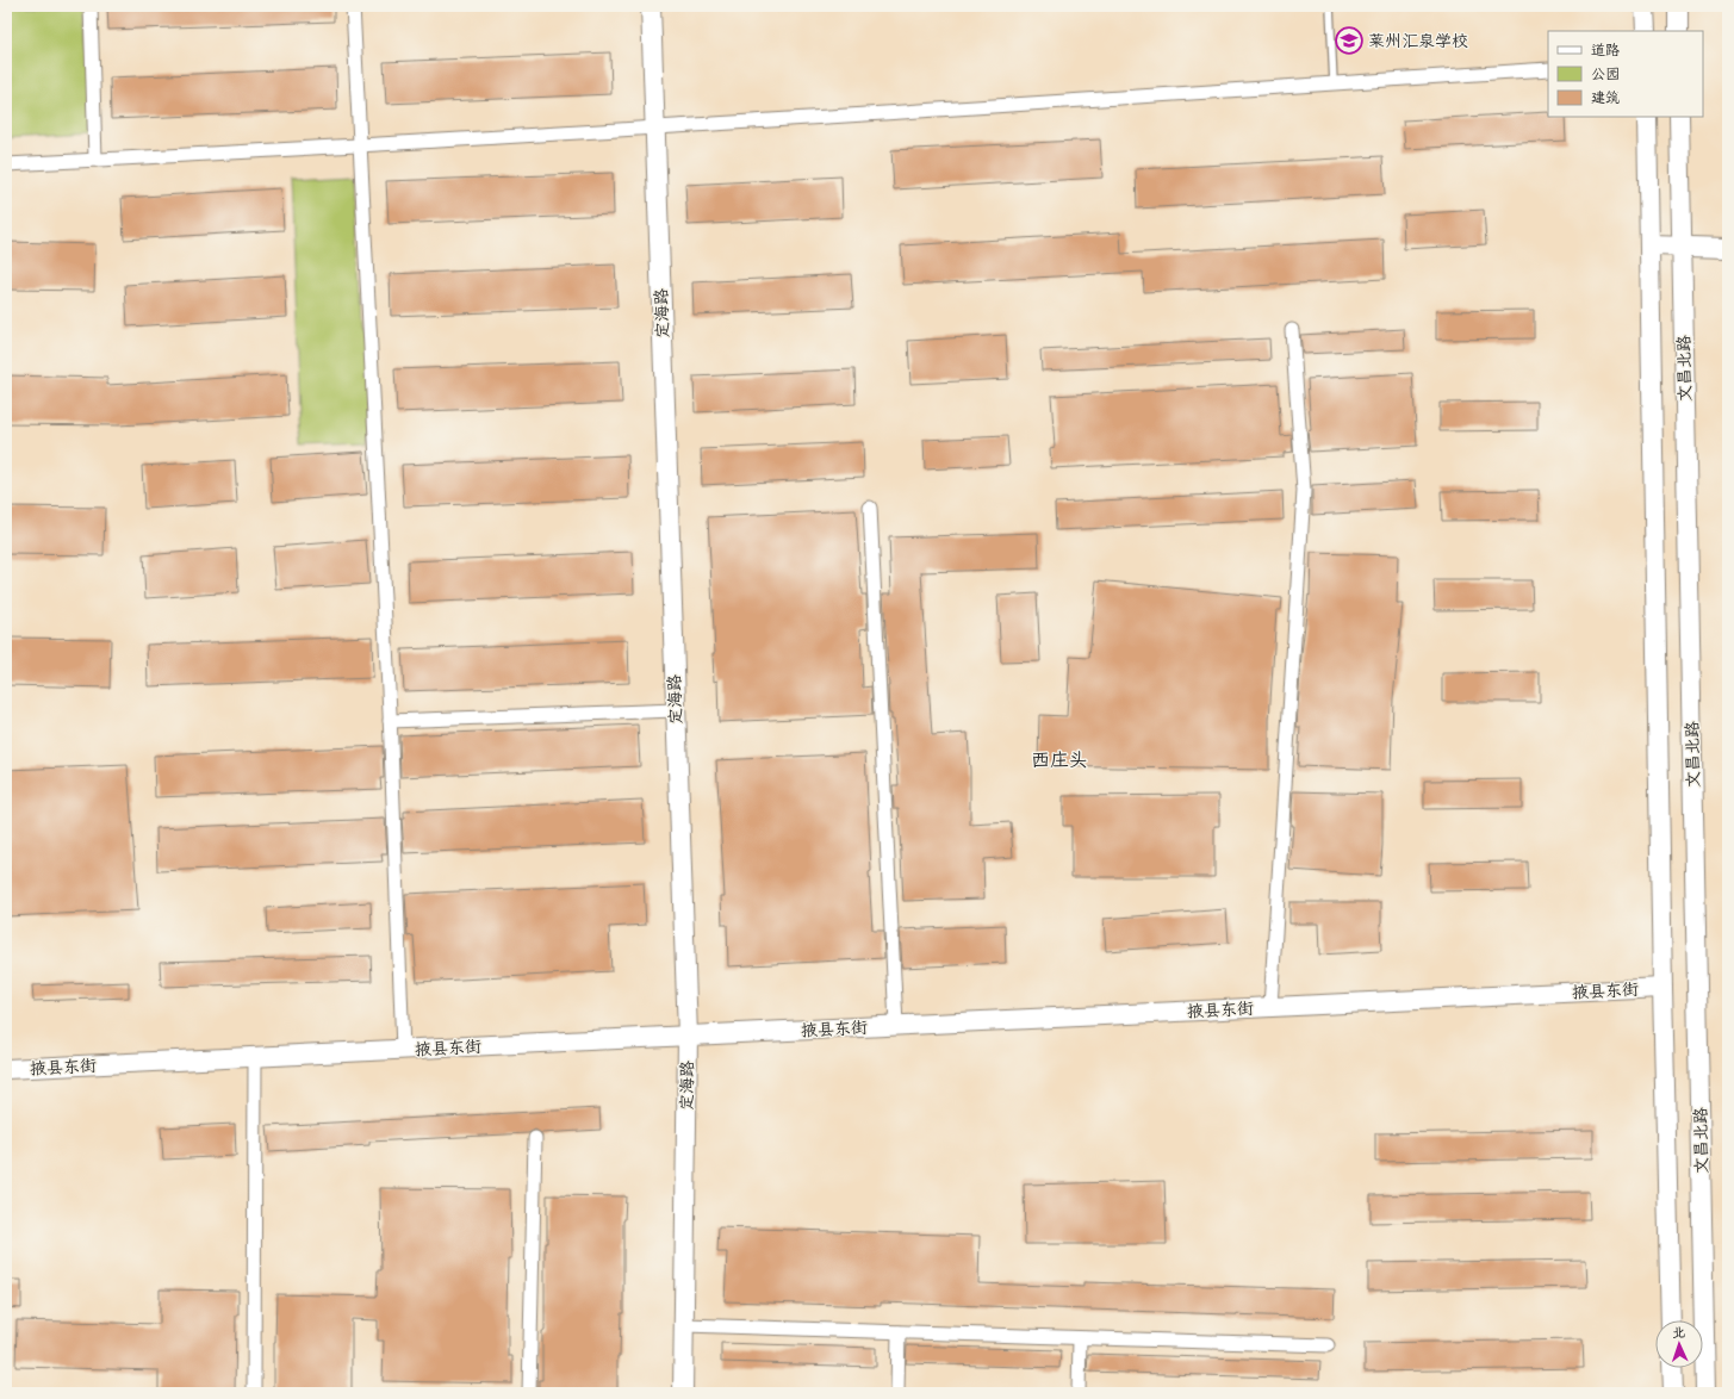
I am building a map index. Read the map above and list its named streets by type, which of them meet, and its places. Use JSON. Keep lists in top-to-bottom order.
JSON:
{
  "streets": {
    "main road": ["定海路", "文昌北路", "掖县东街"]
  },
  "crossings": [
    ["定海路", "掖县东街"],
    ["文昌北路", "掖县东街"]
  ],
  "districts": ["西庄头"],
  "places": {
    "school or university": ["莱州汇泉学校"]
  },
  "legend": ["道路", "公园", "建筑"],
  "north": "top"
}
